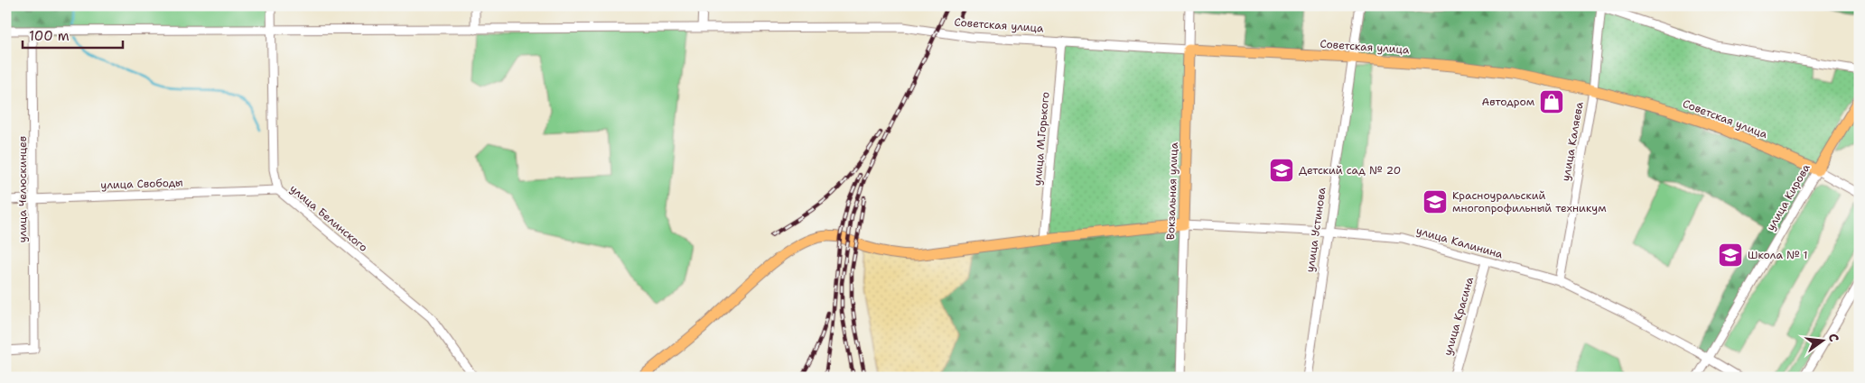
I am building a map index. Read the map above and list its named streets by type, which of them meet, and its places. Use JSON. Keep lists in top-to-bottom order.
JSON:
{
  "streets": {
    "main road": ["Советская улица", "Вокзальная улица", "улица Кирова"],
    "street": [
      "улица М.Горького",
      "улица Каляева",
      "улица Свободы",
      "улица Челюскинцев",
      "улица Белинского",
      "улица Устинова",
      "улица Калинина",
      "улица Красина"
    ]
  },
  "crossings": [
    ["Советская улица", "улица М.Горького"],
    ["Советская улица", "улица Каляева"],
    ["Советская улица", "улица Челюскинцев"],
    ["Советская улица", "Вокзальная улица"],
    ["Советская улица", "улица Кирова"],
    ["Советская улица", "улица Белинского"],
    ["Советская улица", "улица Устинова"],
    ["улица Каляева", "улица Калинина"],
    ["улица Свободы", "улица Челюскинцев"],
    ["улица Свободы", "улица Белинского"],
    ["Вокзальная улица", "улица Калинина"],
    ["улица Кирова", "улица Калинина"],
    ["улица Устинова", "улица Калинина"],
    ["улица Калинина", "улица Красина"]
  ],
  "places": {
    "shop": ["Автодром"],
    "school or university": ["Детский сад № 20", "Красноуральский многопрофильный техникум", "Школа № 1"]
  },
  "scale_bar": "100 m",
  "north": "right"
}
